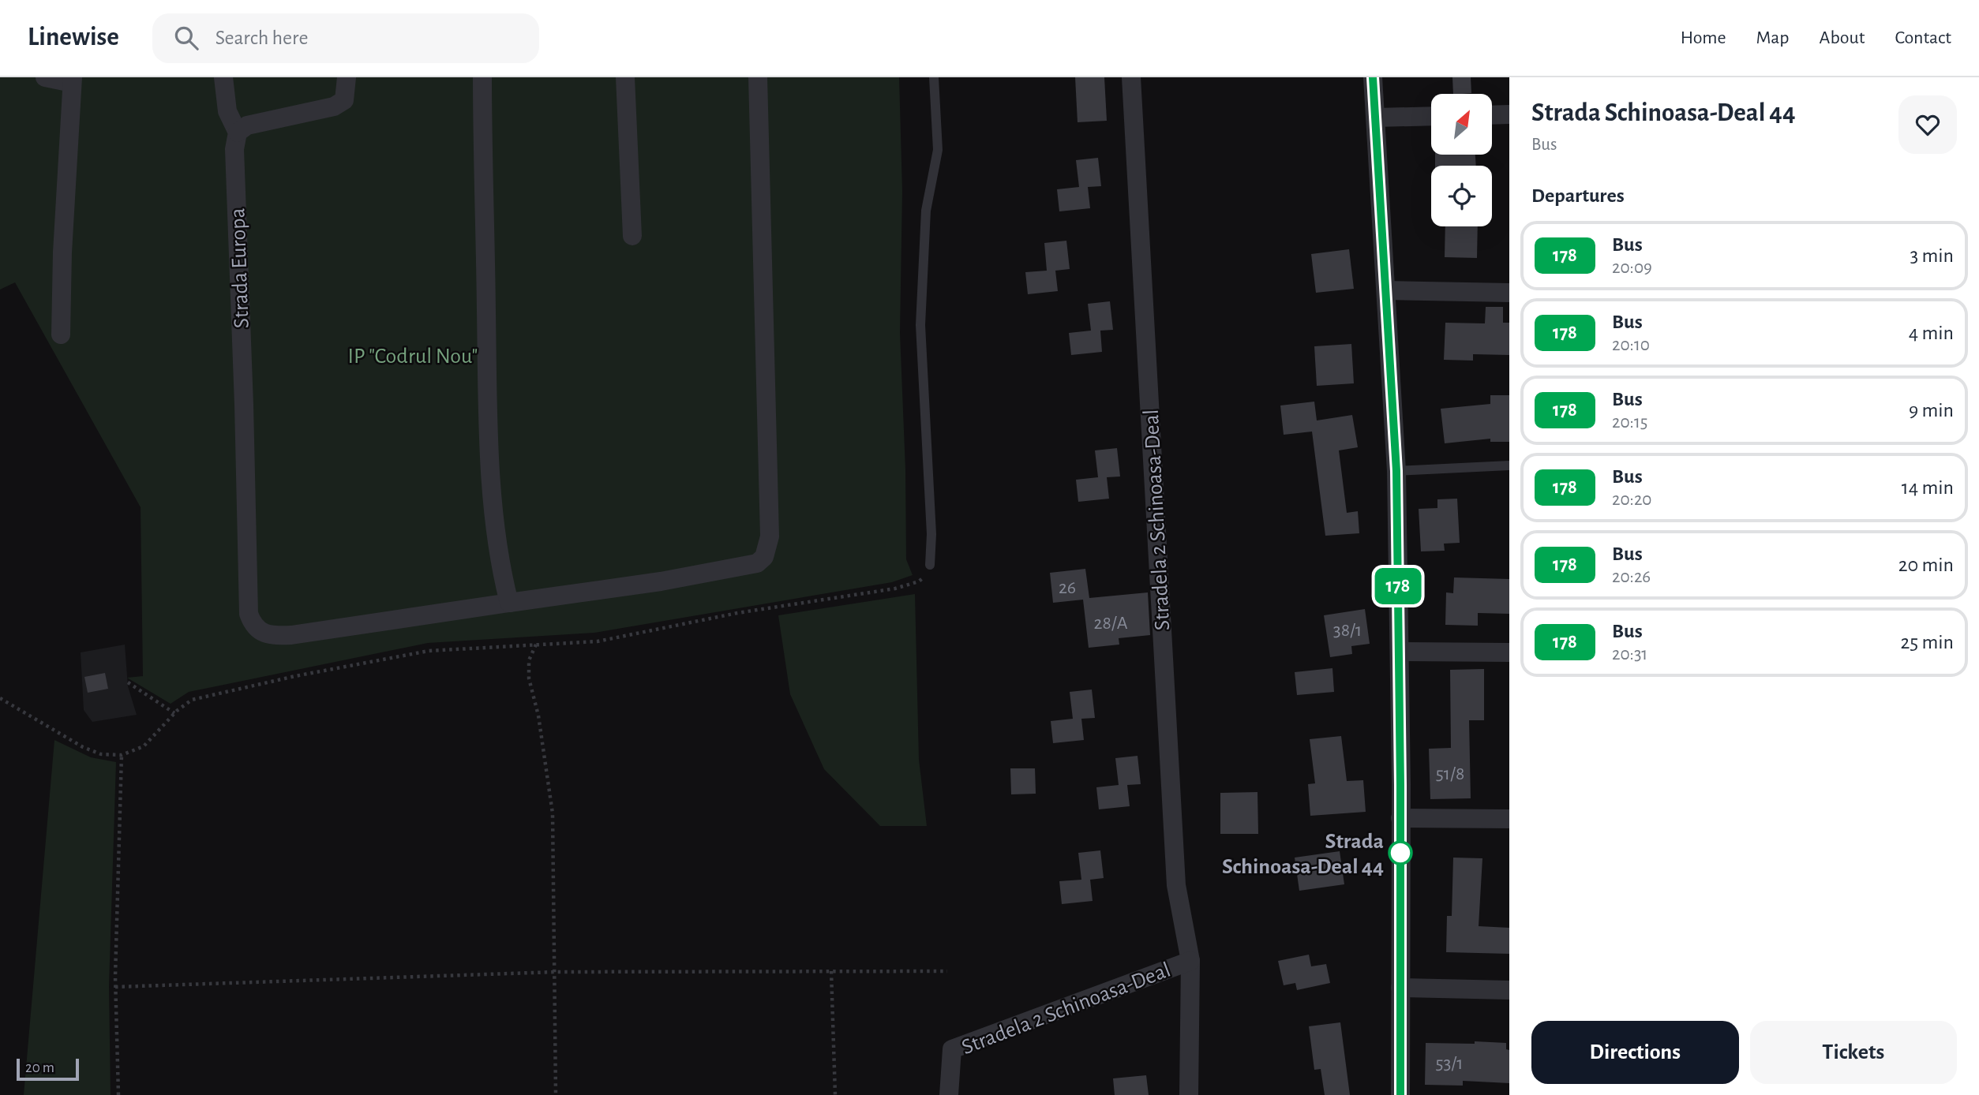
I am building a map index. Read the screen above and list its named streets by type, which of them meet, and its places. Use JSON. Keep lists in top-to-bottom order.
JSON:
{
  "streets": {
    "street": ["Strada Europa", "Stradela 2 Schinoasa-Deal"]
  },
  "parks": ["IP \"Codrul Nou\""],
  "places": ["Strada Schinoasa-Deal 44"],
  "lines": ["bus line 178"],
  "house_numbers": [
    "26",
    "28/A",
    "38/1",
    "51/8",
    "53/1"
  ],
  "scale_bar": "20 m",
  "north": "top right",
  "page": {
    "header": "Linewise",
    "search": "Search here",
    "nav": [
      "Home",
      "Map",
      "About",
      "Contact"
    ],
    "on_map": "178",
    "heading": [
      ["Strada Schinoasa-Deal 44", "Bus"],
      "Departures"
    ],
    "list": [
      {
        "mark": "178",
        "name": "Bus",
        "note": "20:09",
        "value": "3 min"
      },
      {
        "mark": "178",
        "name": "Bus",
        "note": "20:10",
        "value": "4 min"
      },
      {
        "mark": "178",
        "name": "Bus",
        "note": "20:15",
        "value": "9 min"
      },
      {
        "mark": "178",
        "name": "Bus",
        "note": "20:20",
        "value": "14 min"
      },
      {
        "mark": "178",
        "name": "Bus",
        "note": "20:26",
        "value": "20 min"
      },
      {
        "mark": "178",
        "name": "Bus",
        "note": "20:31",
        "value": "25 min"
      }
    ],
    "buttons": ["Directions", "Tickets"],
    "scale": "20 m"
  }
}
